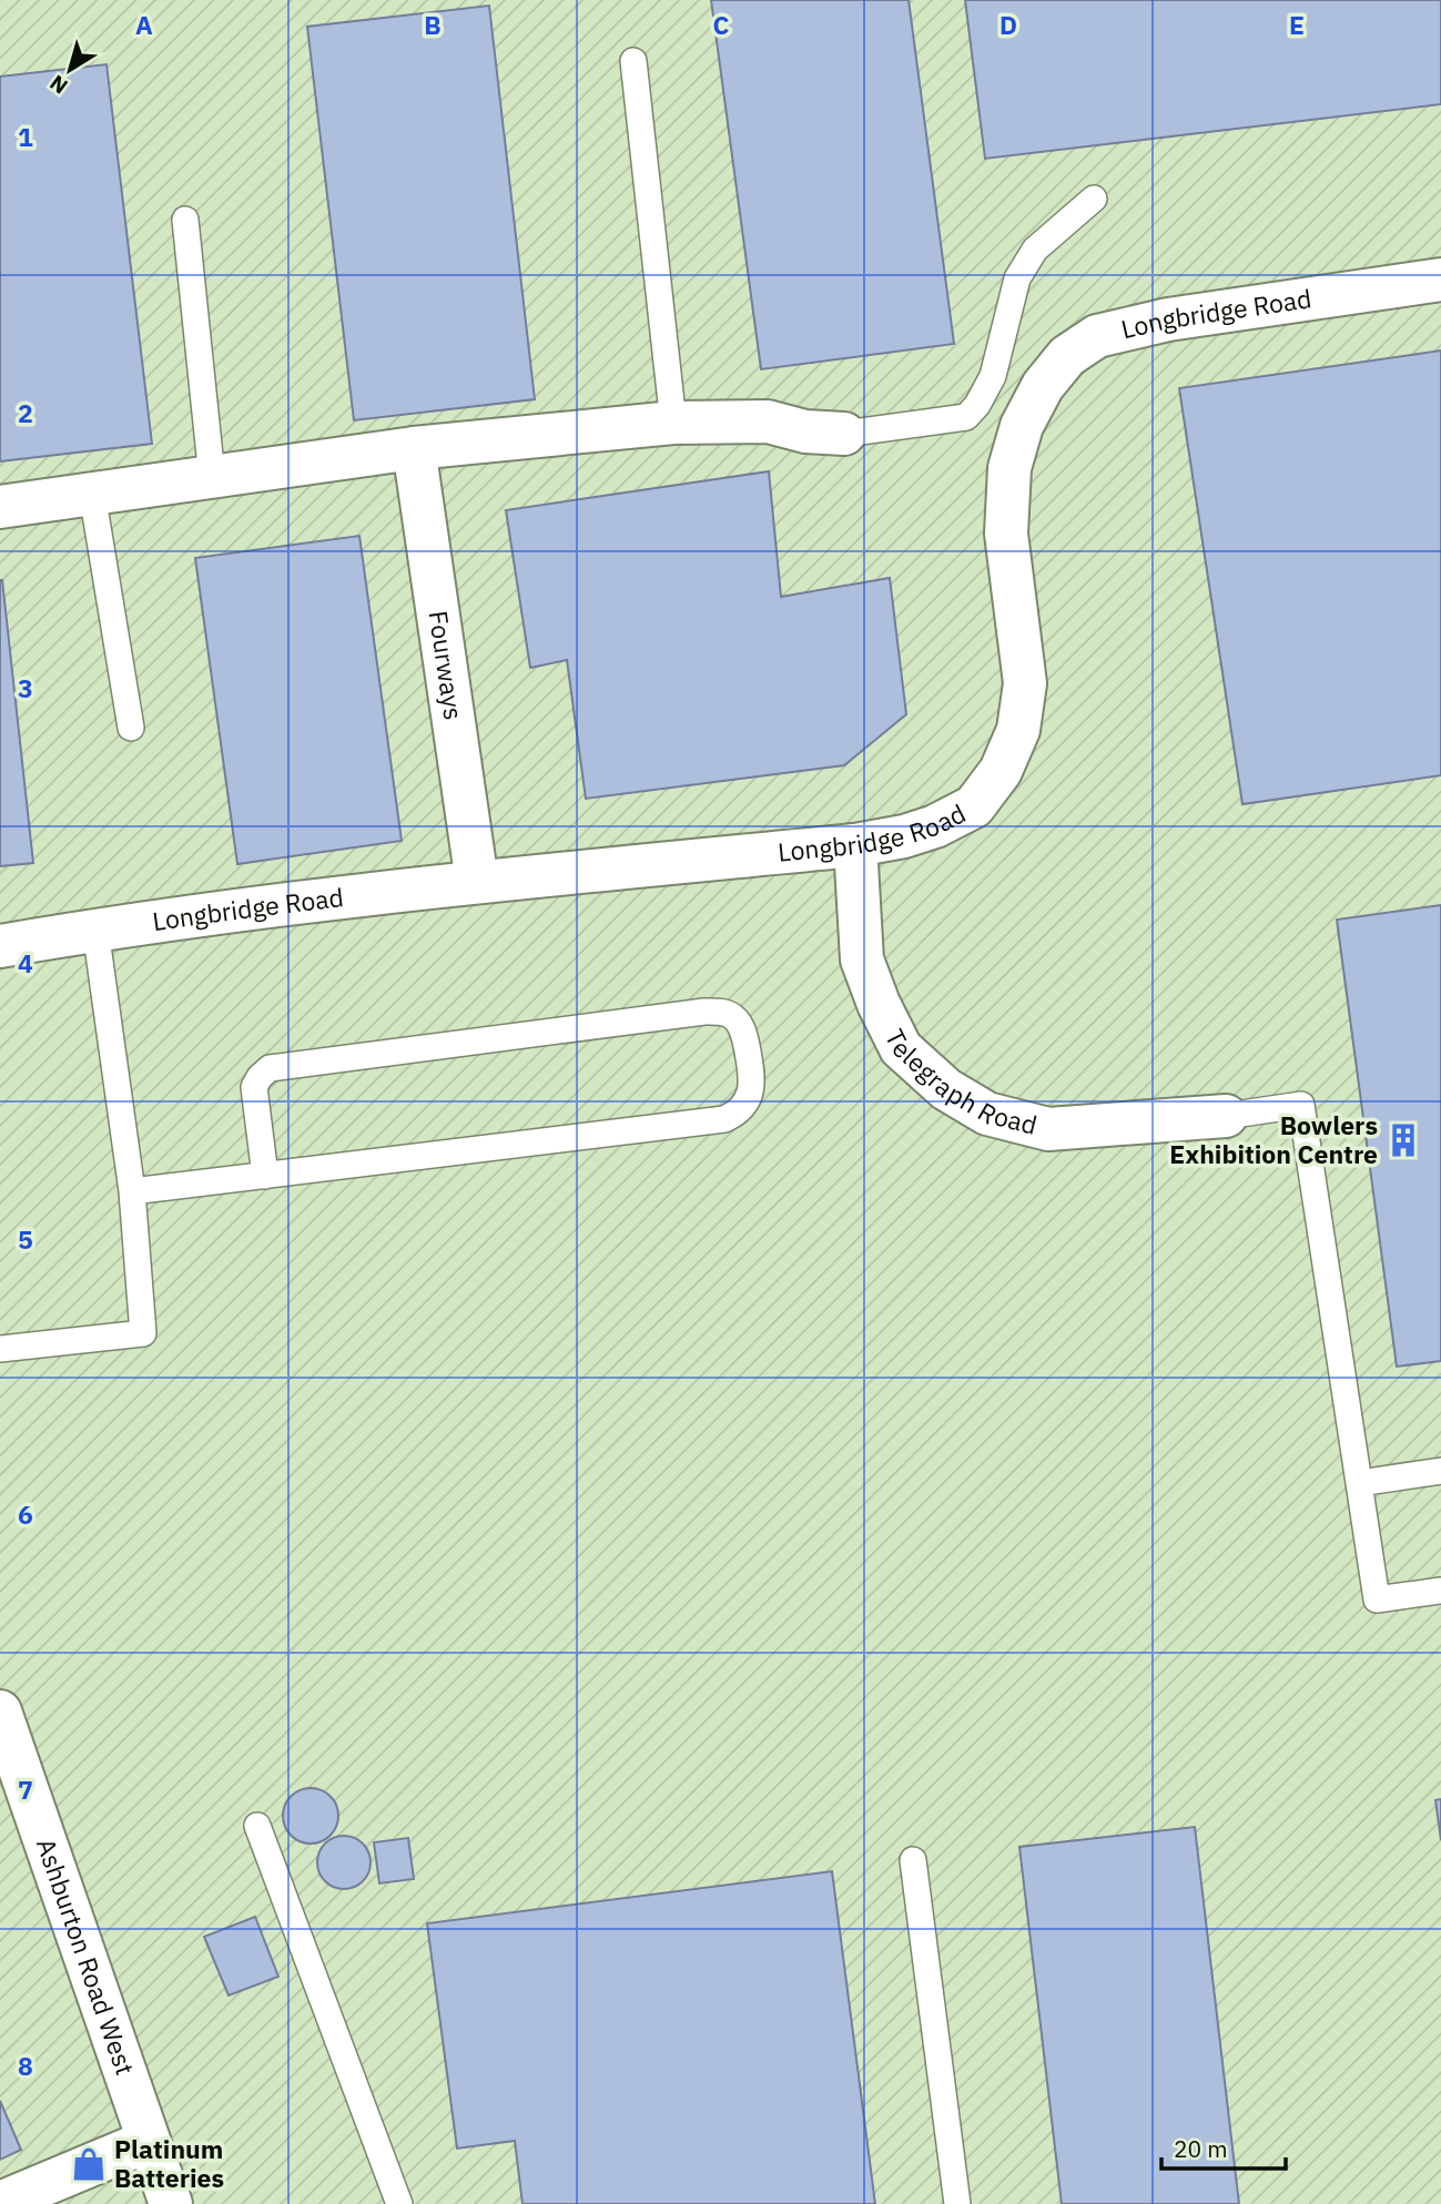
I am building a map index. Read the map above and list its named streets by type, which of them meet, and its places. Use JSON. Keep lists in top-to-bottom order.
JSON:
{
  "streets": {
    "street": [
      "Longbridge Road",
      "Fourways",
      "Telegraph Road",
      "Ashburton Road West"
    ]
  },
  "crossings": [
    ["Longbridge Road", "Fourways"],
    ["Longbridge Road", "Telegraph Road"]
  ],
  "places": {
    "building": ["Bowlers Exhibition Centre"],
    "shop": ["Platinum Batteries"]
  },
  "scale_bar": "20 m",
  "north": "bottom left",
  "grid": {
    "columns": [
      "A",
      "B",
      "C",
      "D",
      "E"
    ],
    "rows": [
      "1",
      "2",
      "3",
      "4",
      "5",
      "6",
      "7",
      "8"
    ]
  }
}
